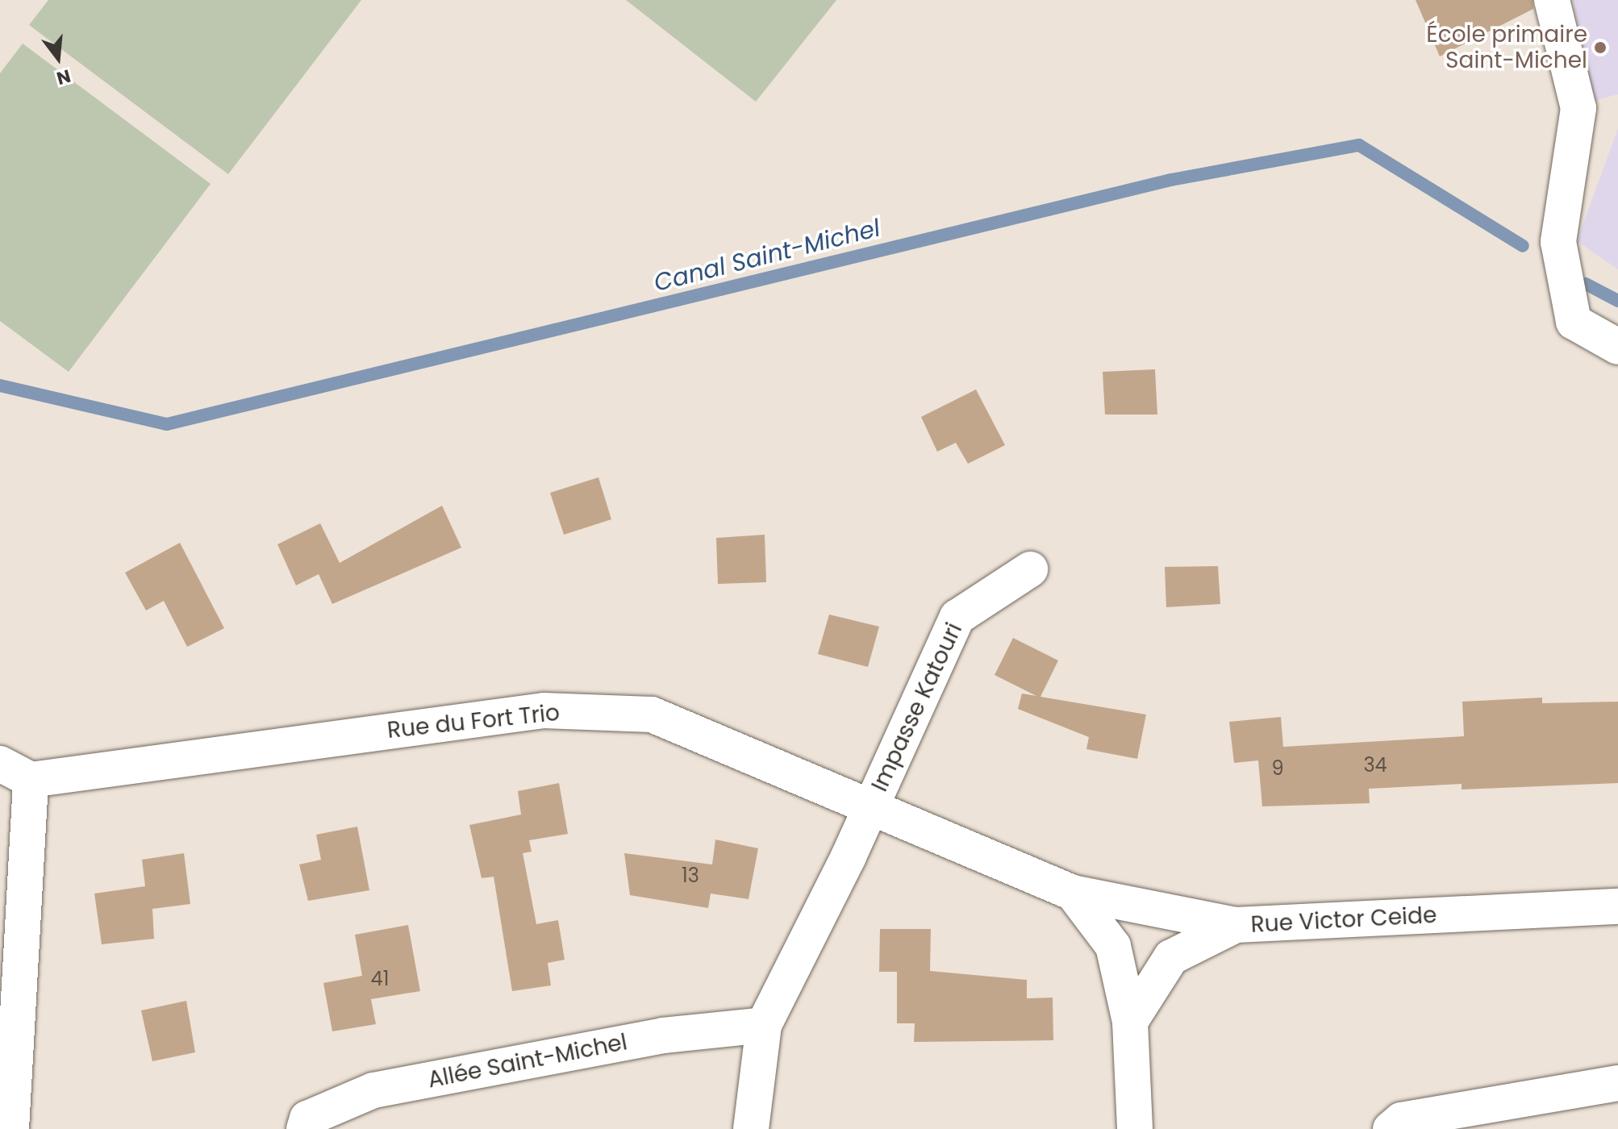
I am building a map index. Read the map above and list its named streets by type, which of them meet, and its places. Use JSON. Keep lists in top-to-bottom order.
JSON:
{
  "streets": {
    "street": [
      "Impasse Katouri",
      "Rue du Fort Trio",
      "Rue Victor Ceide",
      "Allée Saint-Michel"
    ]
  },
  "crossings": [
    ["Impasse Katouri", "Rue du Fort Trio"],
    ["Rue du Fort Trio", "Rue Victor Ceide"]
  ],
  "water": ["Canal Saint-Michel"],
  "places": ["École primaire Saint-Michel"],
  "house_numbers": [
    "34",
    "9",
    "13",
    "41"
  ],
  "north": "bottom"
}
